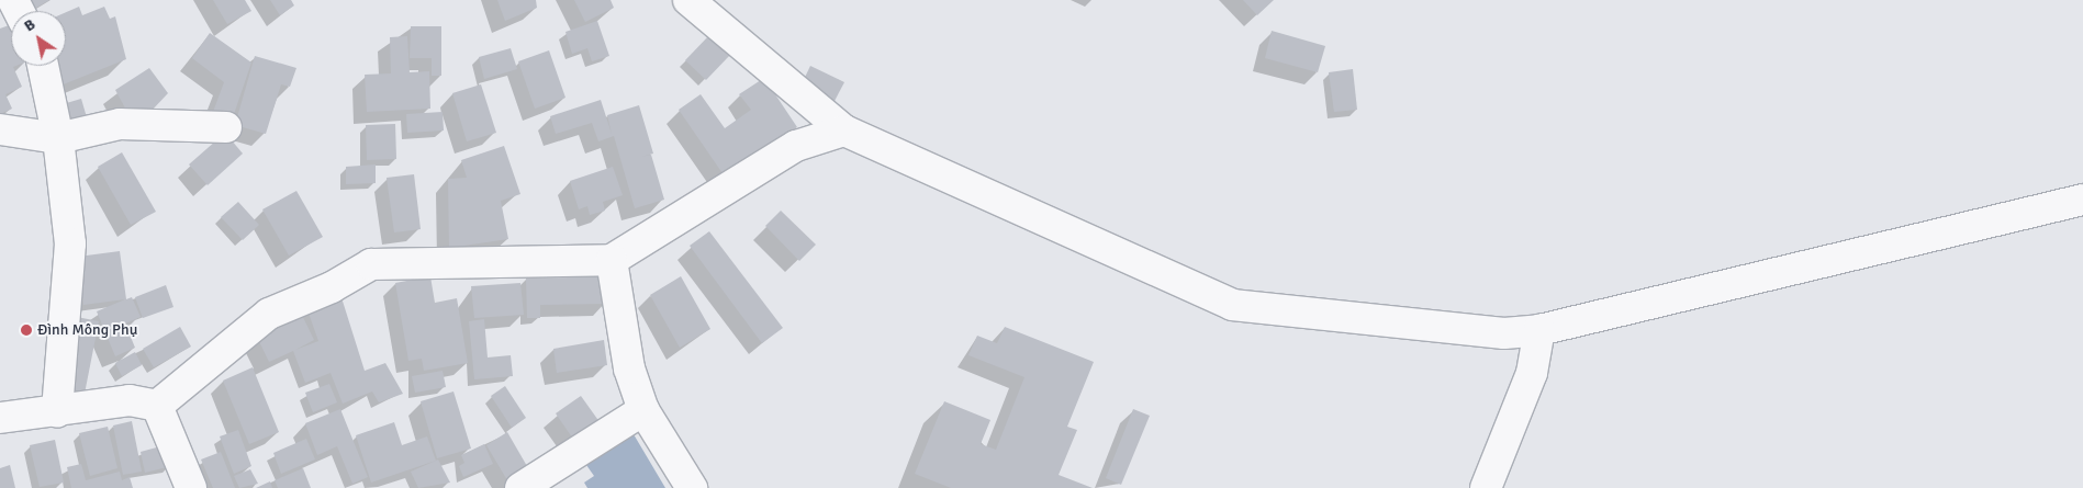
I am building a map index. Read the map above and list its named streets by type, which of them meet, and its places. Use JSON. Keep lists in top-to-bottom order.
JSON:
{
  "places": ["Đình Mông Phụ"],
  "north": "top left"
}
